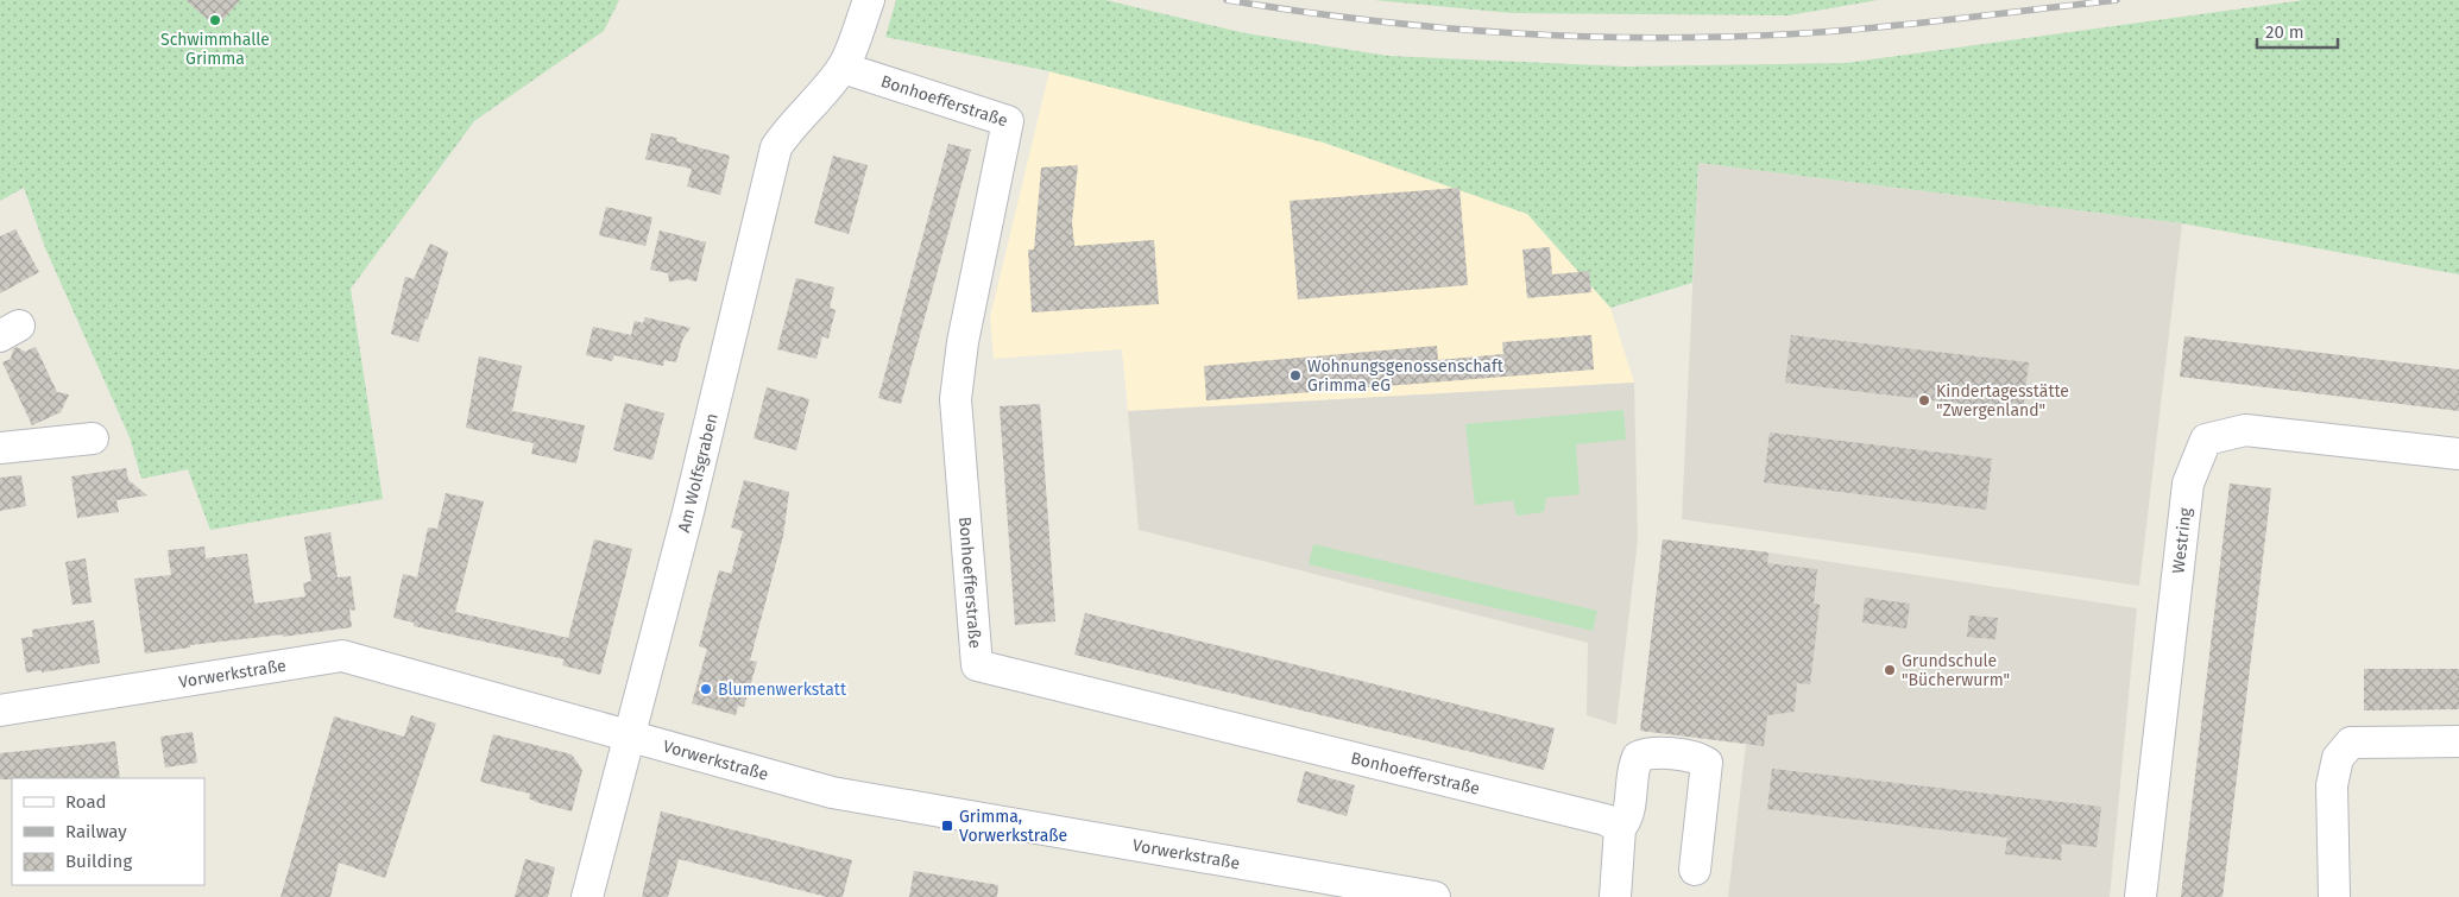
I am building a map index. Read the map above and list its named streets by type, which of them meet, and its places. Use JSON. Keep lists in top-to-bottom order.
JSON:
{
  "streets": {
    "street": [
      "Bonhoefferstraße",
      "Am Wolfsgraben",
      "Westring",
      "Vorwerkstraße"
    ]
  },
  "crossings": [
    ["Bonhoefferstraße", "Am Wolfsgraben"],
    ["Am Wolfsgraben", "Vorwerkstraße"]
  ],
  "places": {
    "other": [
      "Schwimmhalle Grimma",
      "Wohnungsgenossenschaft Grimma eG",
      "Kindertagesstätte \"Zwergenland\"",
      "Grundschule \"Bücherwurm\"",
      "Blumenwerkstatt"
    ],
    "transit": ["Grimma, Vorwerkstraße"]
  },
  "legend": ["Road", "Railway", "Building"],
  "scale_bar": "20 m"
}
